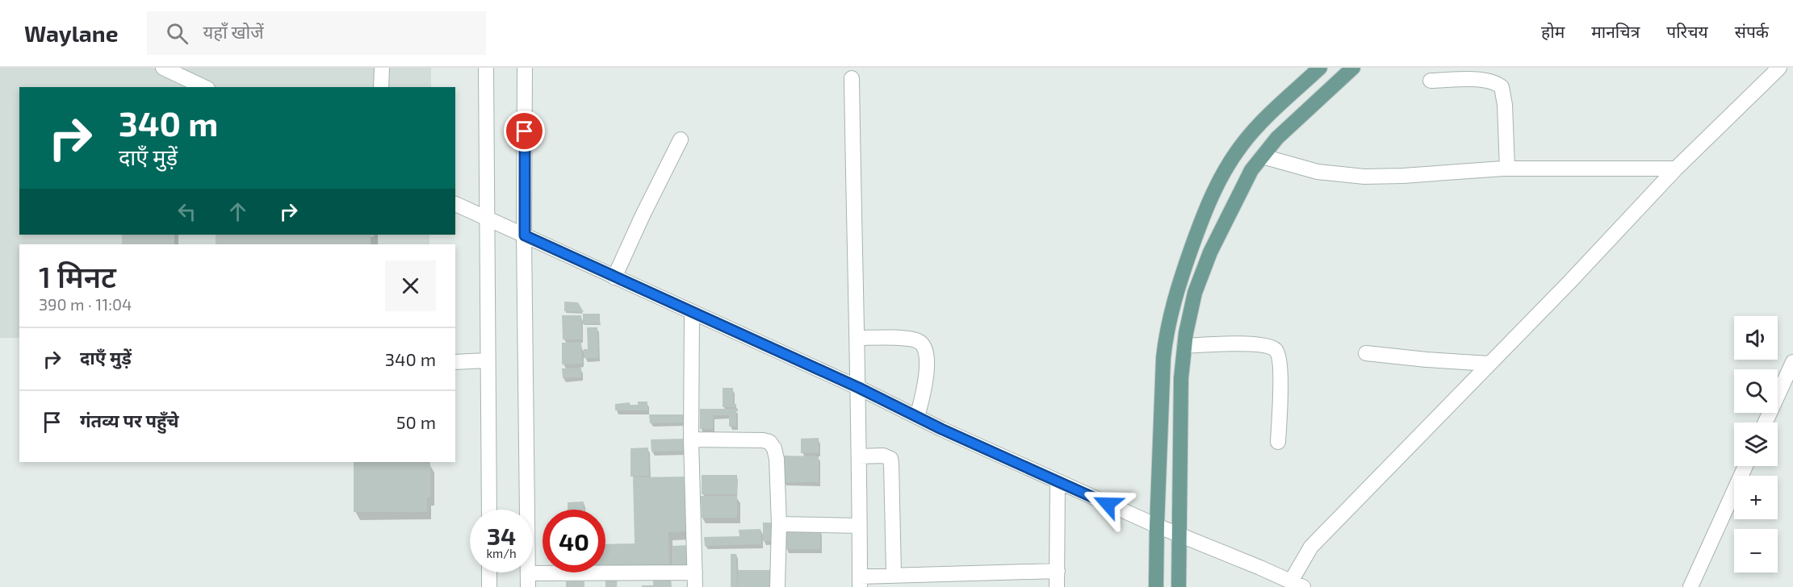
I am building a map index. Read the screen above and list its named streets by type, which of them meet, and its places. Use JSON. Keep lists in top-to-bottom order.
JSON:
{
  "page": {
    "header": "Waylane",
    "search": "यहाँ खोजें",
    "nav": [
      "होम",
      "मानचित्र",
      "परिचय",
      "संपर्क"
    ],
    "turn": ["340 m", "दाएँ मुड़ें"],
    "heading": ["1 मिनट", "390 m · 11:04"],
    "map_buttons": ["+", "−"],
    "list": [
      {
        "name": "दाएँ मुड़ें",
        "value": "340 m"
      },
      {
        "name": "गंतव्य पर पहुँचे",
        "value": "50 m"
      }
    ],
    "speed": "34 km/h",
    "limit": "40"
  }
}
